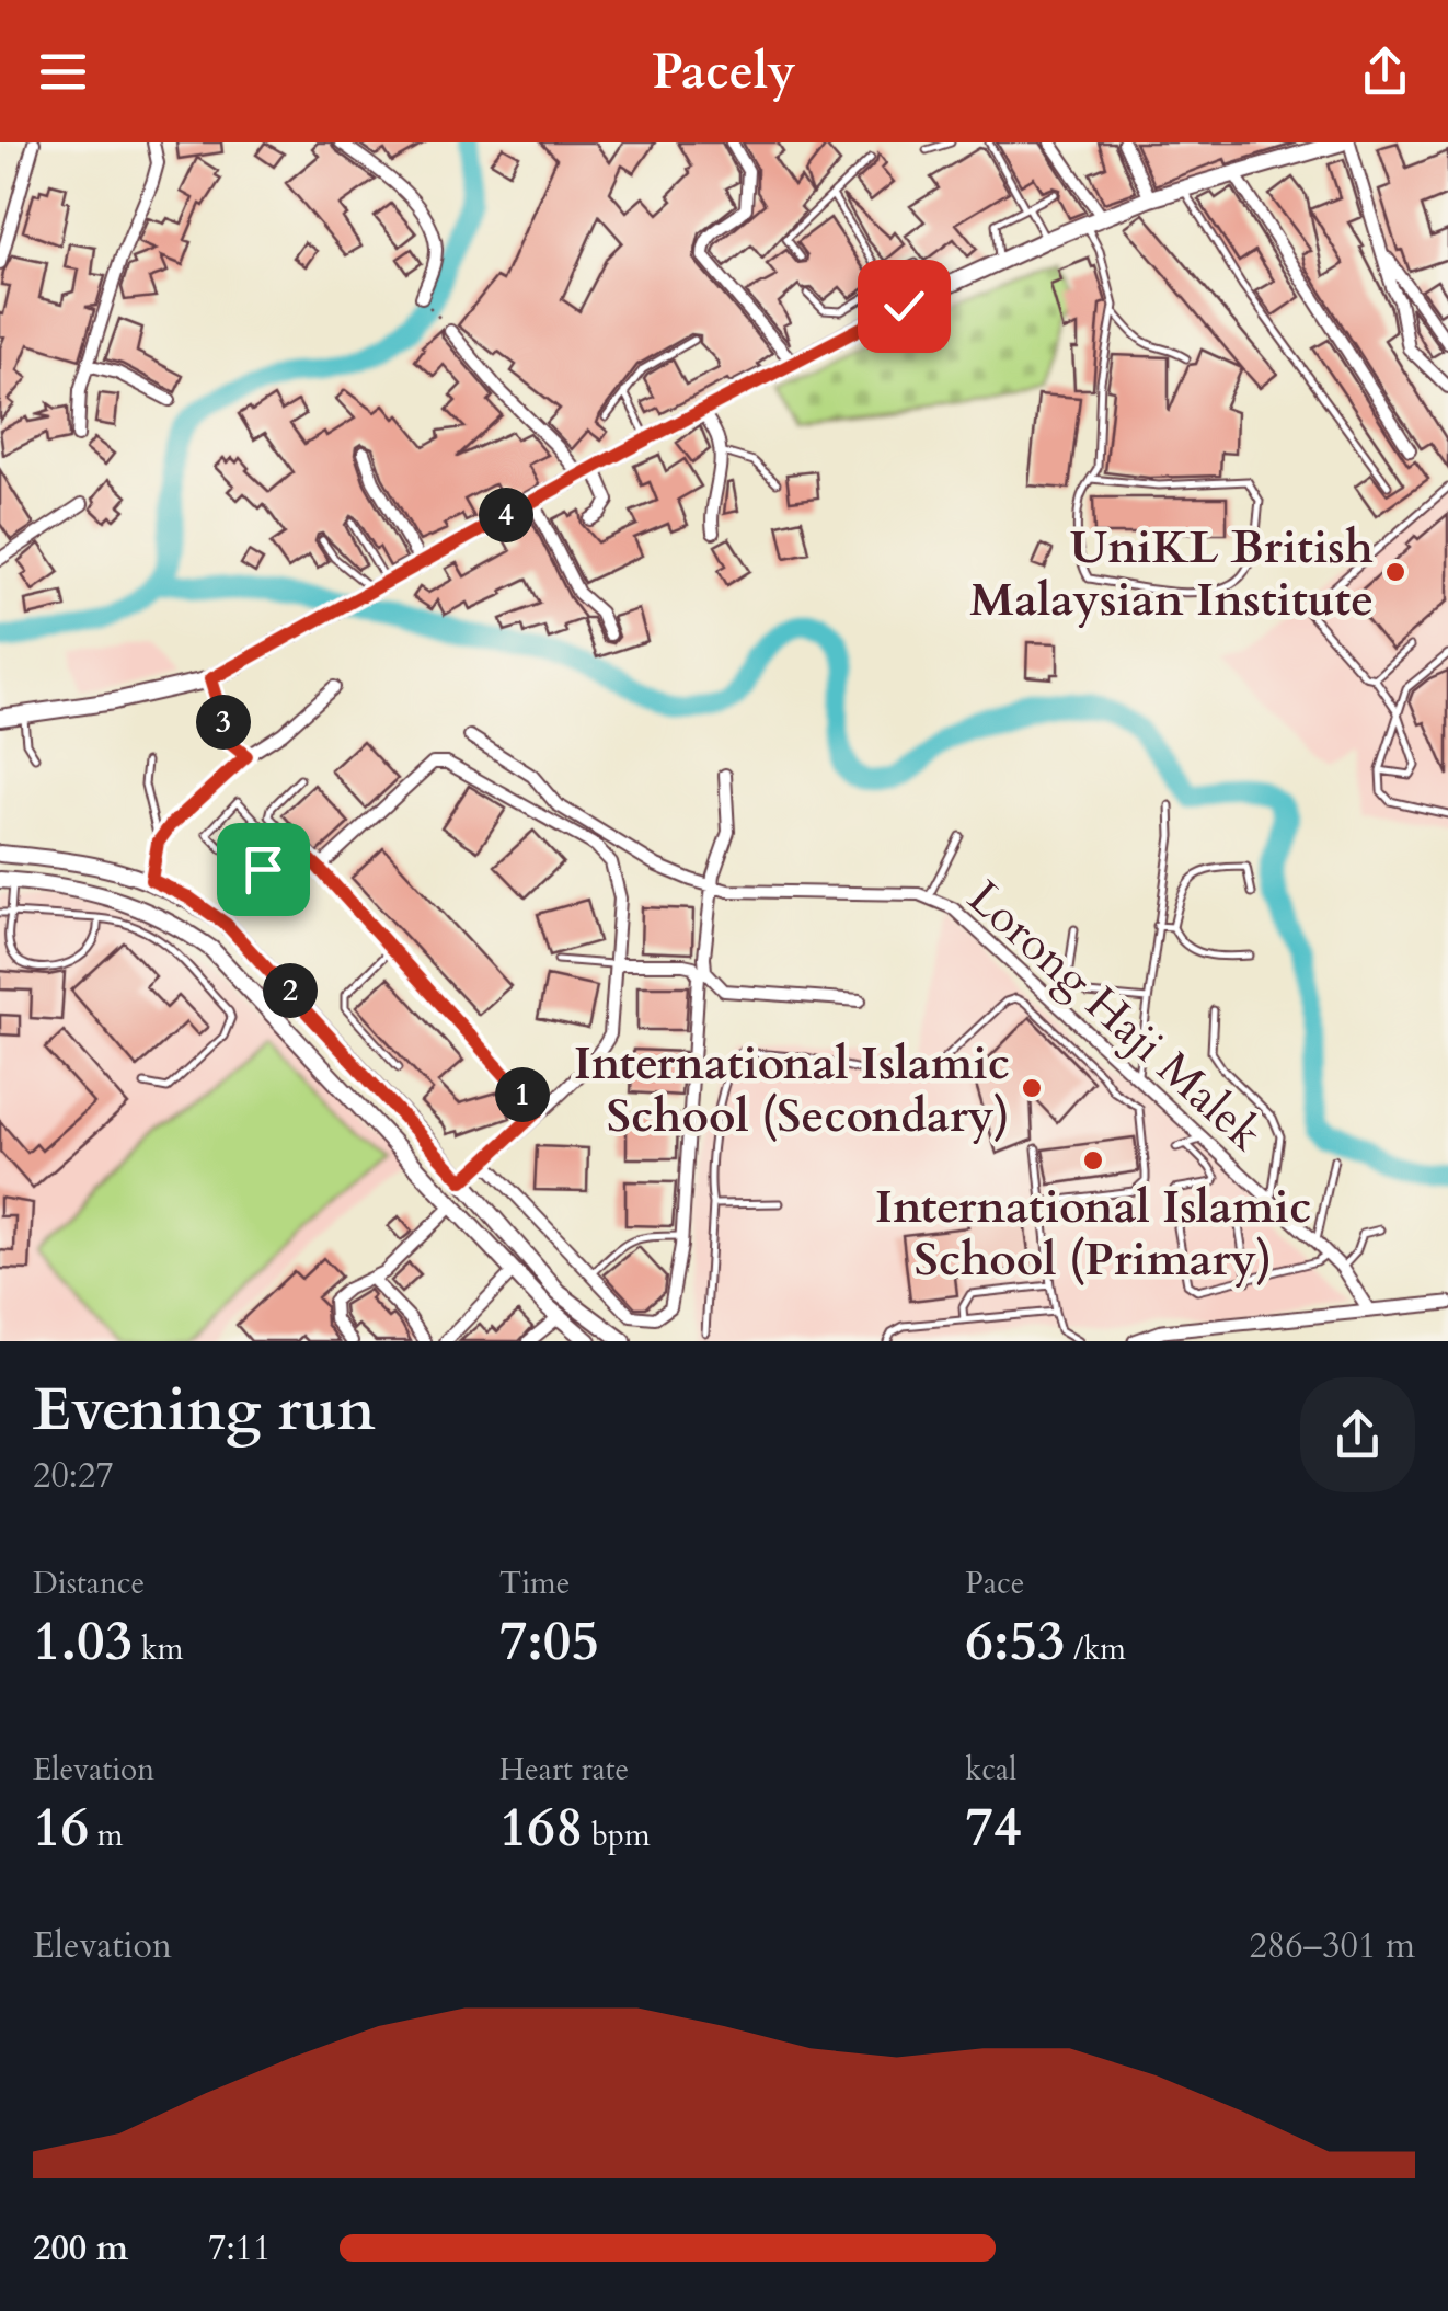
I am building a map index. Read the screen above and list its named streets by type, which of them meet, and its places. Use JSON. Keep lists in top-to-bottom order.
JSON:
{
  "streets": {
    "street": ["Lorong Haji Malek"]
  },
  "places": ["UniKL British Malaysian Institute", "International Islamic School (Secondary)", "International Islamic School (Primary)"],
  "page": {
    "header": "Pacely",
    "pins": [
      "4",
      "3",
      "2",
      "1"
    ],
    "heading": ["Evening run", "20:27"],
    "stats": [
      ["Distance", "1.03 km"],
      ["Time", "7:05"],
      ["Pace", "6:53 /km"],
      ["Elevation", "16 m"],
      ["Heart rate", "168 bpm"],
      ["kcal", "74"]
    ],
    "chart": ["Elevation", "286–301 m"],
    "list": [
      {
        "name": "200 m",
        "note": "7:11"
      }
    ]
  }
}
